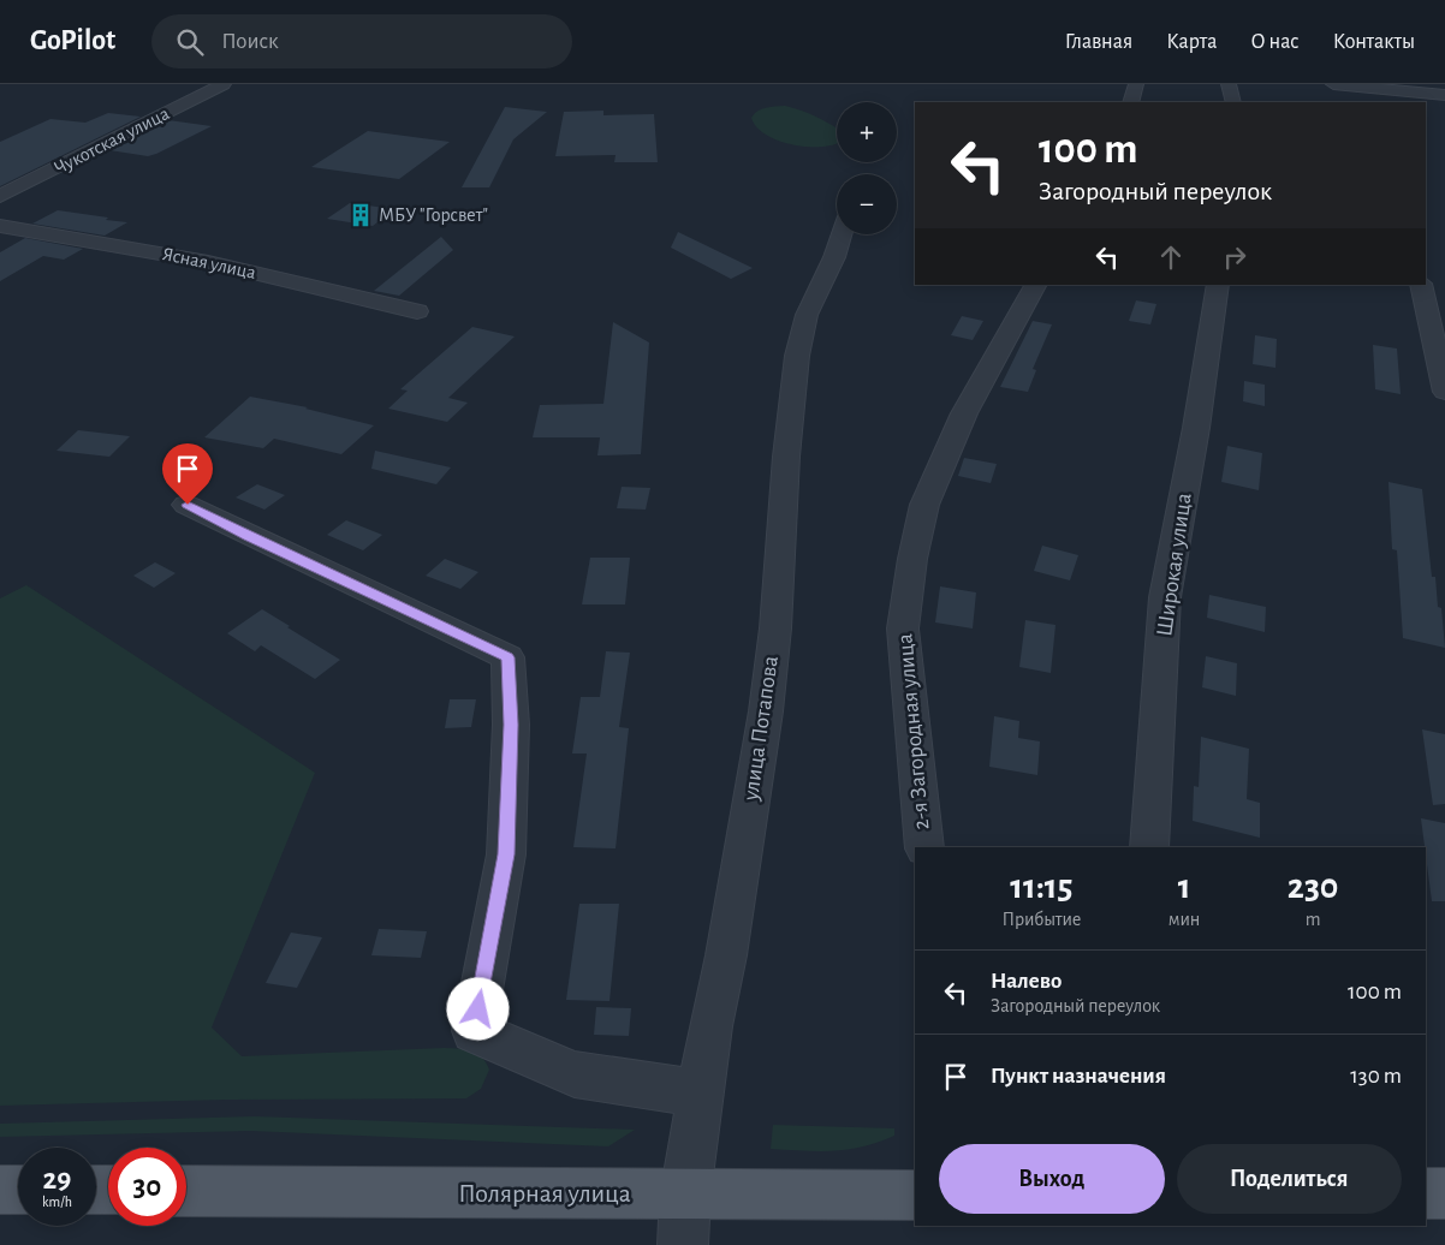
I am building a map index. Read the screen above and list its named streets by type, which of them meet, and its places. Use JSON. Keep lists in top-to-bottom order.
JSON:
{
  "streets": {
    "main road": ["Полярная улица"],
    "street": [
      "Чукотская улица",
      "Ясная улица",
      "Широкая улица",
      "улица Потапова",
      "2-я Загородная улица"
    ]
  },
  "crossings": [
    ["улица Потапова", "Полярная улица"]
  ],
  "places": {
    "building": ["МБУ \"Горсвет\""]
  },
  "page": {
    "header": "GoPilot",
    "search": "Поиск",
    "nav": [
      "Главная",
      "Карта",
      "О нас",
      "Контакты"
    ],
    "map_buttons": ["+", "−"],
    "turn": ["100 m", "Загородный переулок"],
    "eta": [
      "11:15",
      "Прибытие",
      "1",
      "мин",
      "230",
      "m"
    ],
    "list": [
      {
        "name": "Налево",
        "note": "Загородный переулок",
        "value": "100 m"
      },
      {
        "name": "Пункт назначения",
        "value": "130 m"
      }
    ],
    "buttons": ["Выход", "Поделиться"],
    "speed": "29 km/h",
    "limit": "30"
  }
}
